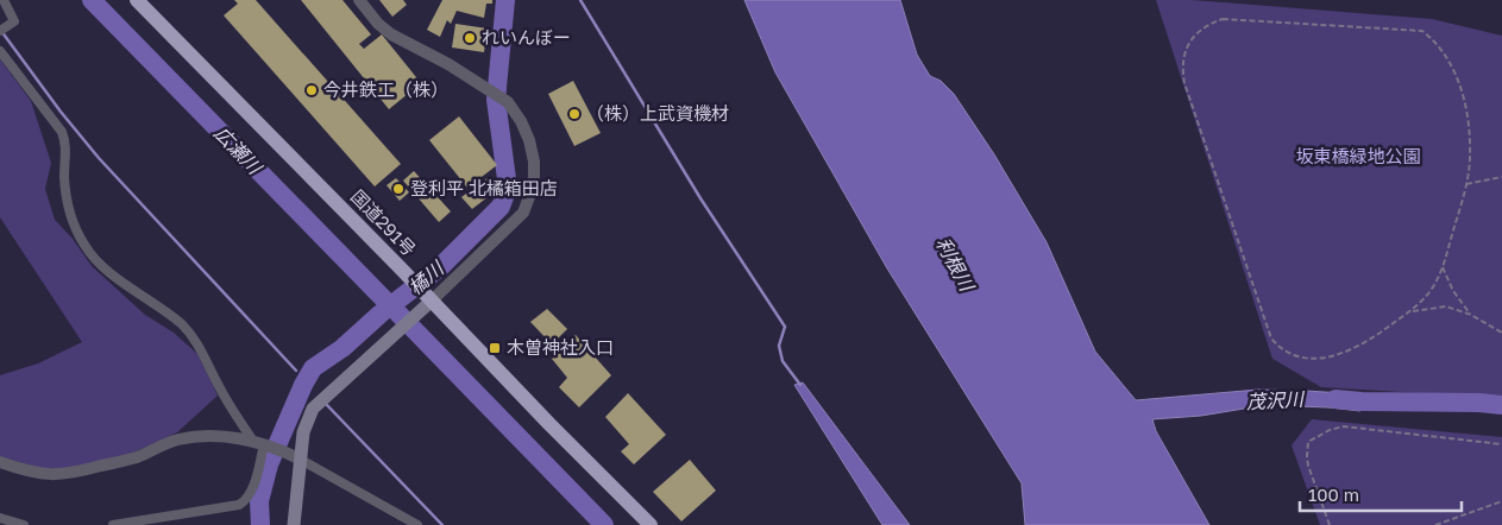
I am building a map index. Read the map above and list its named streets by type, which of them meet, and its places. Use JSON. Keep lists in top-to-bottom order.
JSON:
{
  "streets": {
    "highway": ["国道291号"]
  },
  "water": [
    "広瀬川",
    "利根川",
    "橘川",
    "茂沢川"
  ],
  "parks": ["坂東橋緑地公園"],
  "places": {
    "other": [
      "れいんぼー",
      "今井鉄工（株）",
      "（株）上武資機材",
      "登利平 北橘箱田店"
    ],
    "transit": ["木曽神社入口"]
  },
  "scale_bar": "100 m"
}
